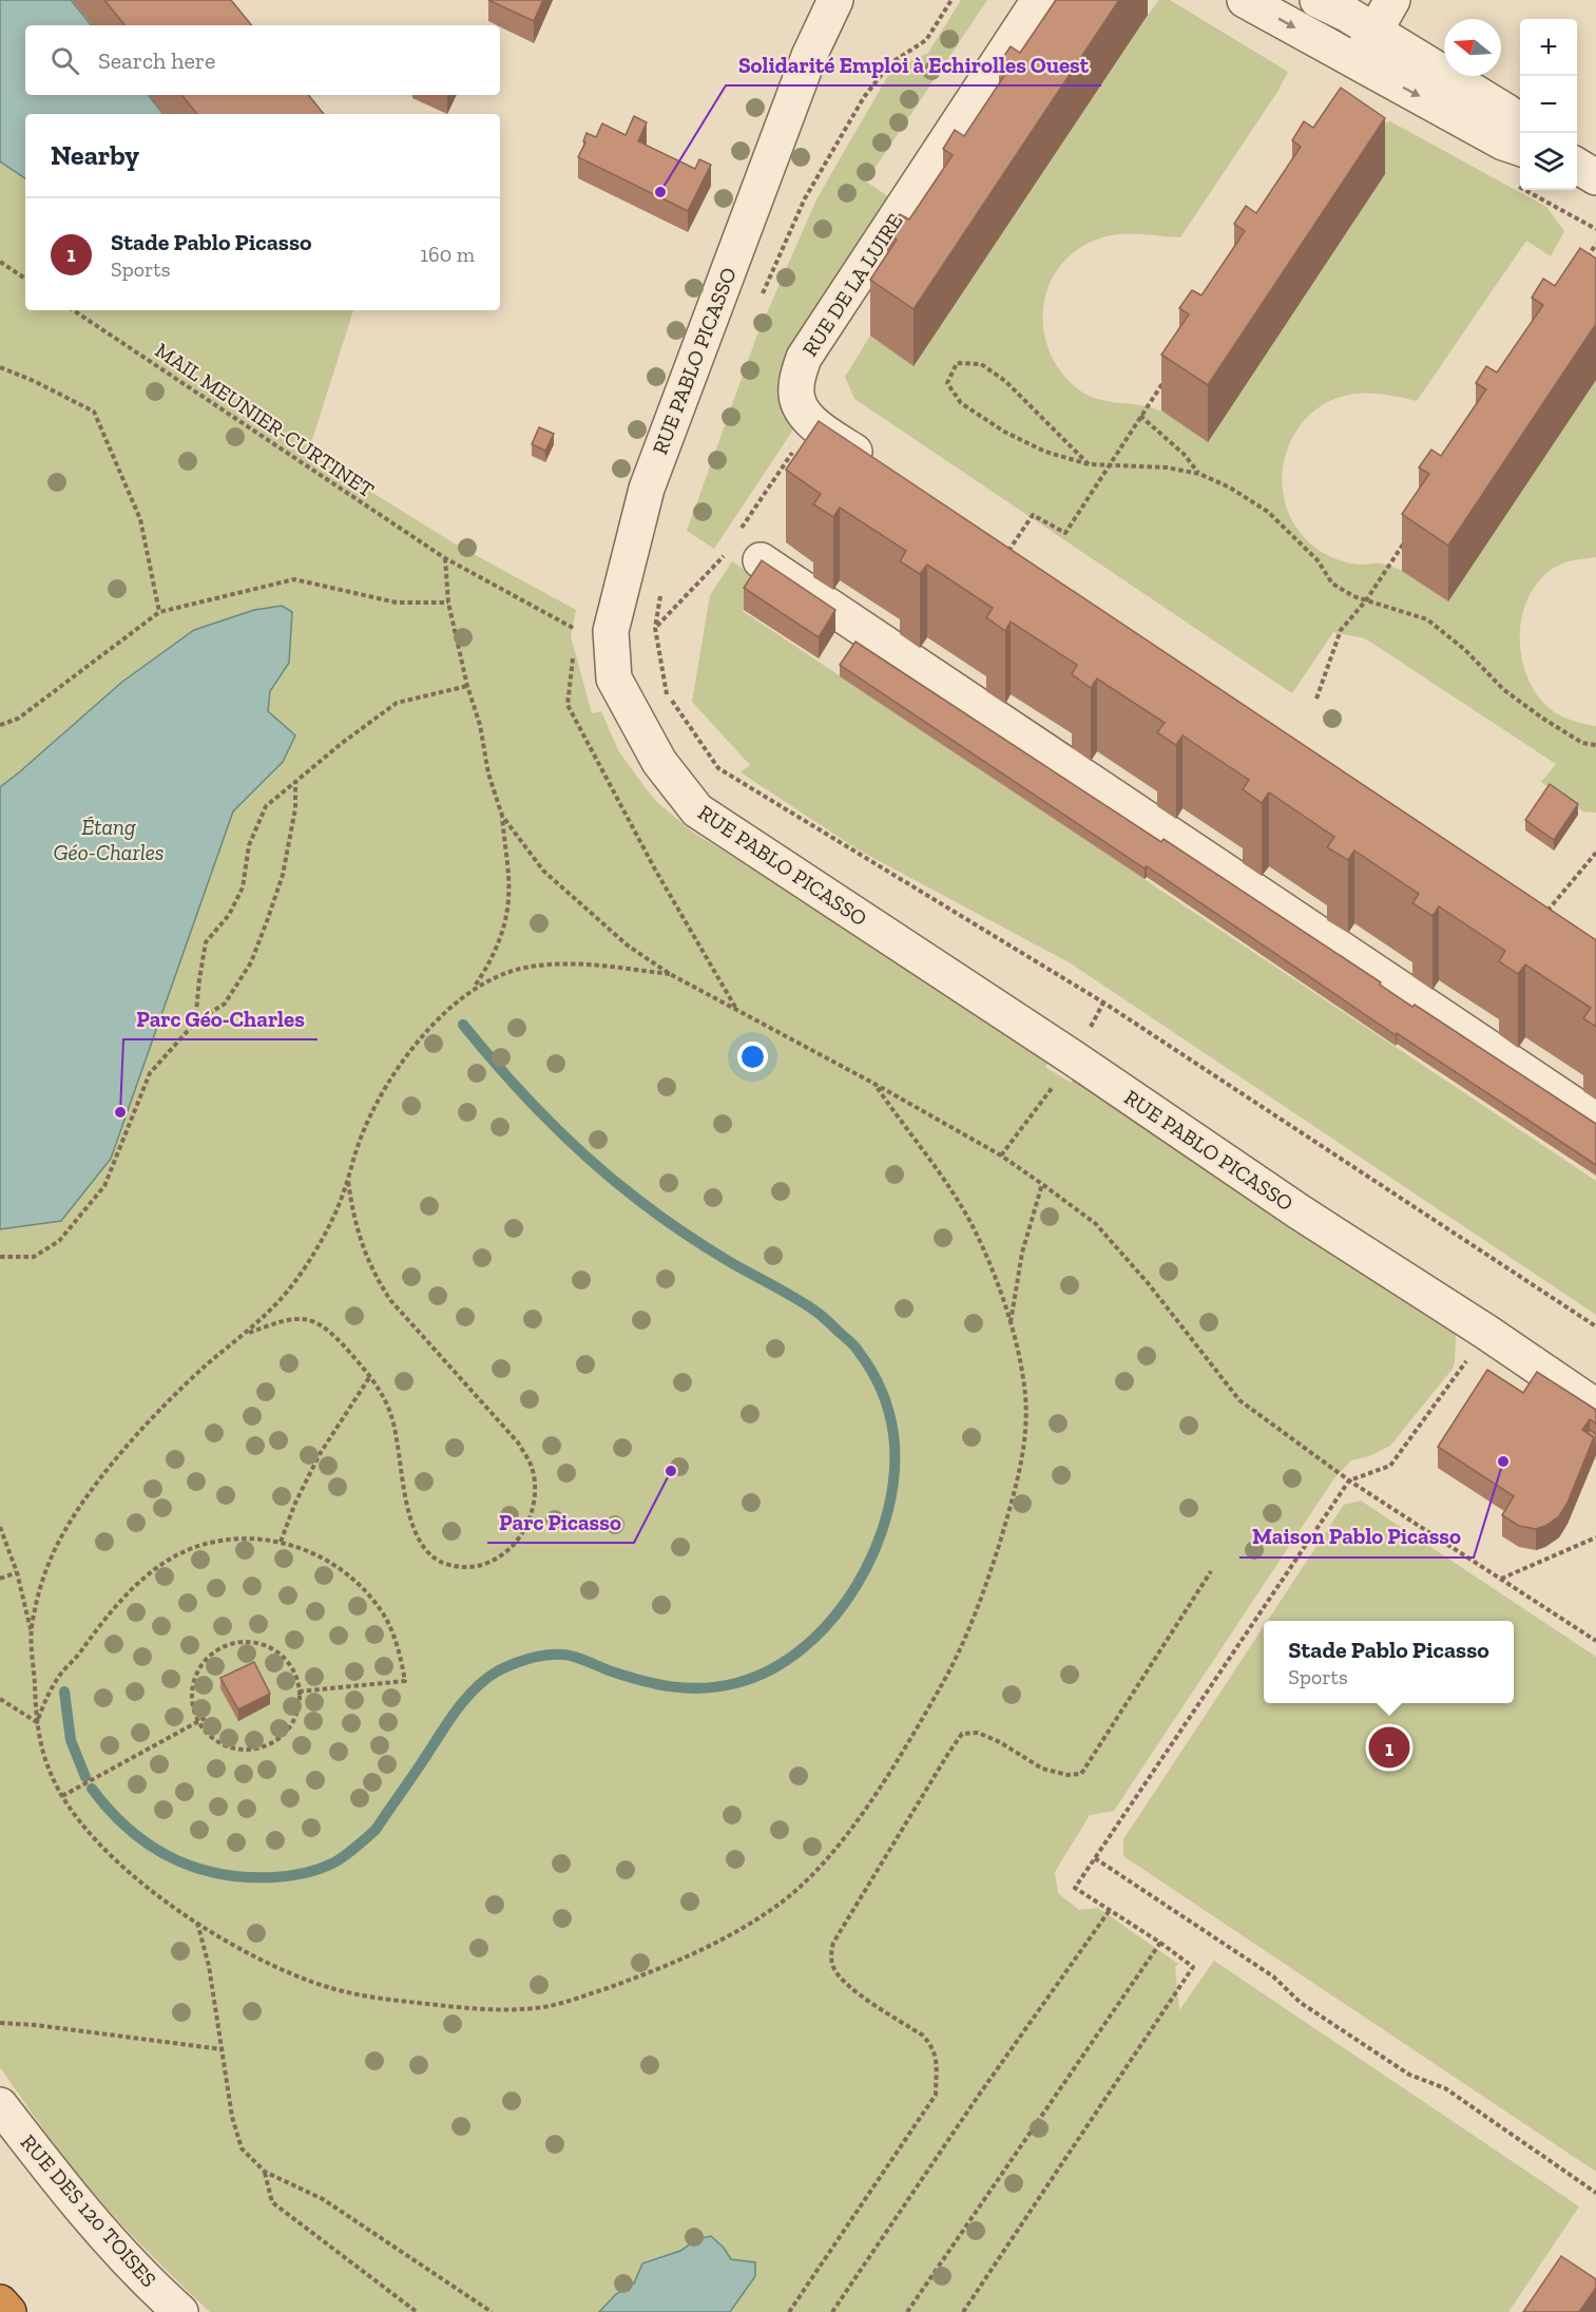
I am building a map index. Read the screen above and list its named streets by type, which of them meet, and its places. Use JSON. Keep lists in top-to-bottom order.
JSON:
{
  "streets": {
    "street": ["RUE DE LA LUIRE", "RUE PABLO PICASSO", "RUE DES 120 TOISES"],
    "path": ["MAIL MEUNIER-CURTINET"]
  },
  "water": ["Étang Géo-Charles"],
  "places": [
    "Solidarité Emploi à Echirolles Ouest",
    "Parc Géo-Charles",
    "Maison Pablo Picasso",
    "Parc Picasso"
  ],
  "north": "left",
  "page": {
    "map_buttons": ["+", "−"],
    "search": "Search here",
    "heading": "Nearby",
    "list": [
      {
        "mark": "1",
        "name": "Stade Pablo Picasso",
        "note": "Sports",
        "value": "160 m"
      }
    ],
    "popup": ["Stade Pablo Picasso", "Sports"],
    "pins": "1"
  }
}
